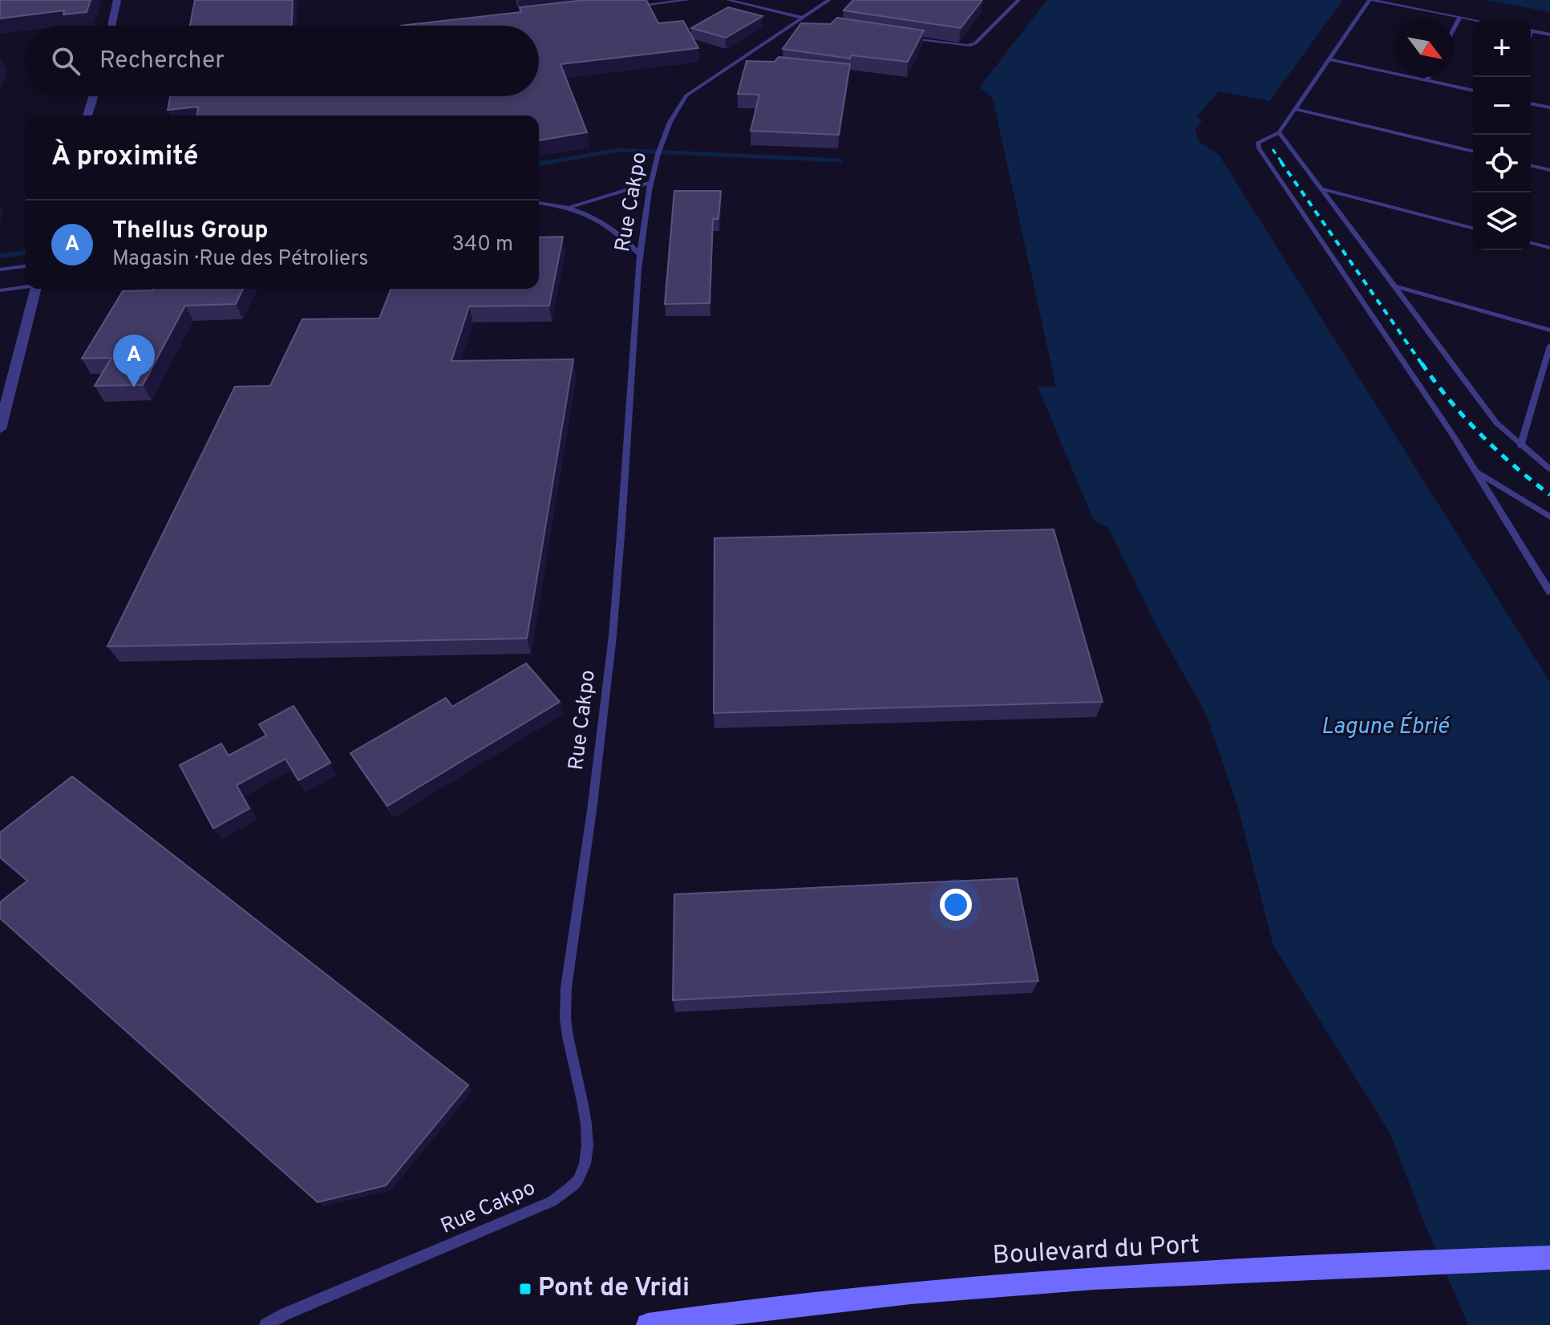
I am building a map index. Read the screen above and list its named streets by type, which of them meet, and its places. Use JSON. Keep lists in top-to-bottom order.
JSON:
{
  "streets": {
    "main road": ["Boulevard du Port"],
    "lane": ["Rue Cakpo"]
  },
  "water": ["Lagune Ébrié"],
  "places": {
    "transit": ["Pont de Vridi"]
  },
  "north": "bottom right",
  "page": {
    "map_buttons": ["+", "−"],
    "search": "Rechercher",
    "heading": "À proximité",
    "list": [
      {
        "mark": "A",
        "name": "Thellus Group",
        "note": "Magasin · Rue des Pétroliers",
        "value": "340 m"
      }
    ],
    "pins": "A"
  }
}
